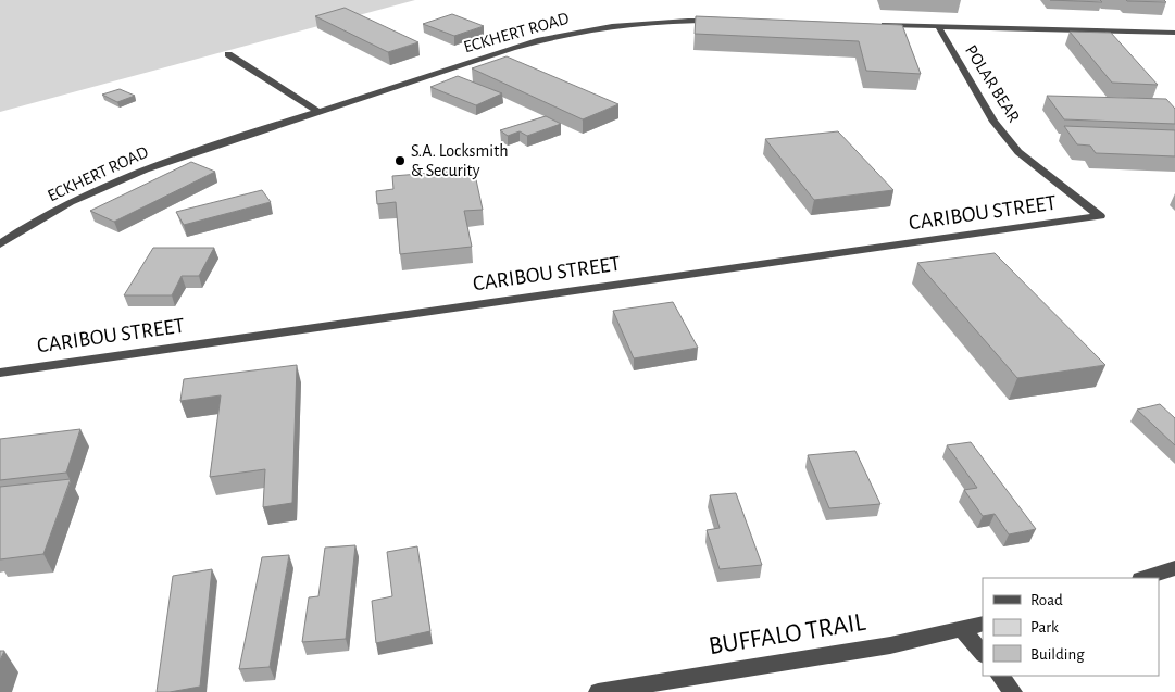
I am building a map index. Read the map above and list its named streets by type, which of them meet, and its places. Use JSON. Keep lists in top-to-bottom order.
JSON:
{
  "streets": {
    "street": [
      "ECKHERT ROAD",
      "POLAR BEAR",
      "CARIBOU STREET",
      "BUFFALO TRAIL"
    ]
  },
  "crossings": [
    ["POLAR BEAR", "CARIBOU STREET"]
  ],
  "places": ["S.A. Locksmith & Security"],
  "legend": ["Road", "Park", "Building"]
}
